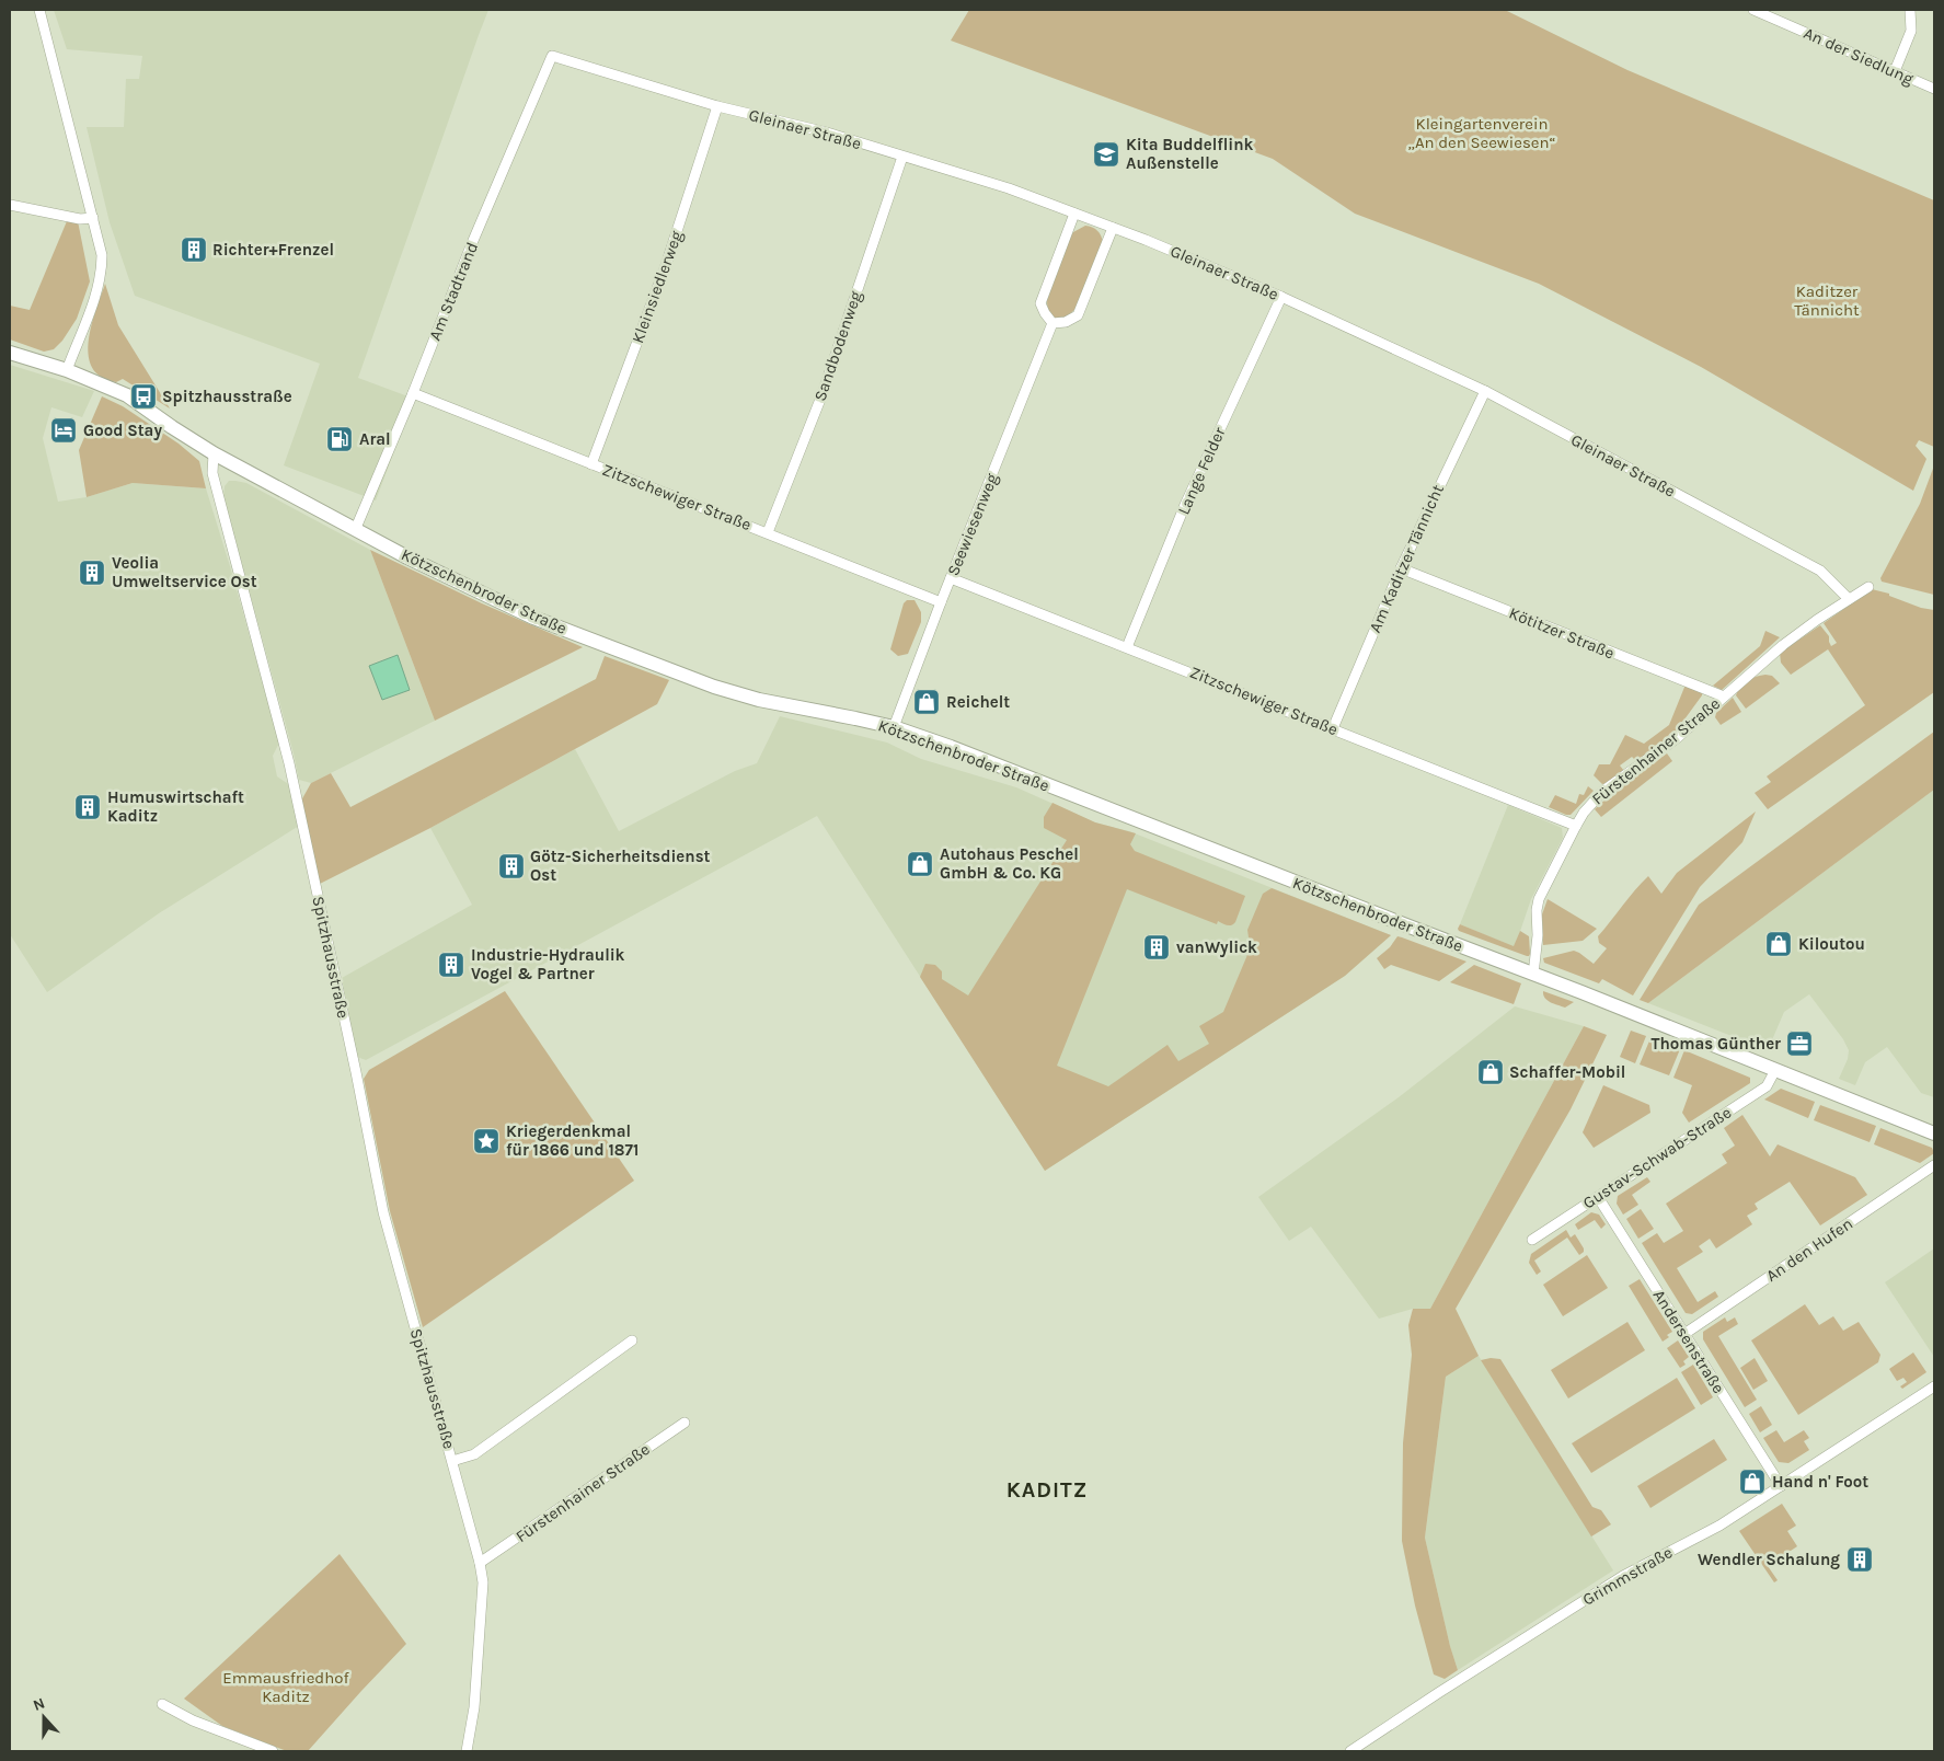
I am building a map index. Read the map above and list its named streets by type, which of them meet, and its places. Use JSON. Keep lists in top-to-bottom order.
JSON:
{
  "streets": {
    "street": [
      "An der Siedlung",
      "Gleinaer Straße",
      "Kleinsiedlerweg",
      "Am Stadtrand",
      "Sandbodenweg",
      "Lange Felder",
      "Zitzschewiger Straße",
      "Seewiesenweg",
      "Am Kaditzer Tännicht",
      "Kötzschenbroder Straße",
      "Kötitzer Straße",
      "Fürstenhainer Straße",
      "Spitzhausstraße",
      "Gustav-Schwab-Straße",
      "An den Hufen",
      "Andersenstraße",
      "Grimmstraße"
    ]
  },
  "crossings": [
    ["Gleinaer Straße", "Kleinsiedlerweg"],
    ["Gleinaer Straße", "Am Stadtrand"],
    ["Gleinaer Straße", "Sandbodenweg"],
    ["Gleinaer Straße", "Lange Felder"],
    ["Gleinaer Straße", "Am Kaditzer Tännicht"],
    ["Gleinaer Straße", "Fürstenhainer Straße"],
    ["Kleinsiedlerweg", "Zitzschewiger Straße"],
    ["Am Stadtrand", "Zitzschewiger Straße"],
    ["Am Stadtrand", "Kötzschenbroder Straße"],
    ["Sandbodenweg", "Zitzschewiger Straße"],
    ["Lange Felder", "Zitzschewiger Straße"],
    ["Zitzschewiger Straße", "Seewiesenweg"],
    ["Zitzschewiger Straße", "Am Kaditzer Tännicht"],
    ["Zitzschewiger Straße", "Fürstenhainer Straße"],
    ["Seewiesenweg", "Kötzschenbroder Straße"],
    ["Am Kaditzer Tännicht", "Kötitzer Straße"],
    ["Kötzschenbroder Straße", "Fürstenhainer Straße"],
    ["Kötzschenbroder Straße", "Spitzhausstraße"],
    ["Kötzschenbroder Straße", "Gustav-Schwab-Straße"],
    ["Kötitzer Straße", "Fürstenhainer Straße"],
    ["Fürstenhainer Straße", "Spitzhausstraße"],
    ["Gustav-Schwab-Straße", "Andersenstraße"],
    ["An den Hufen", "Andersenstraße"],
    ["Andersenstraße", "Grimmstraße"]
  ],
  "districts": ["KADITZ"],
  "parks": ["Kleingartenverein „An den Seewiesen“", "Kaditzer Tännicht", "Emmausfriedhof Kaditz"],
  "places": {
    "school or university": ["Kita Buddelflink Außenstelle"],
    "building": [
      "Richter+Frenzel",
      "Veolia Umweltservice Ost",
      "Humuswirtschaft Kaditz",
      "Götz-Sicherheitsdienst Ost",
      "vanWylick",
      "Industrie-Hydraulik Vogel & Partner",
      "Wendler Schalung"
    ],
    "bus stop": ["Spitzhausstraße"],
    "hotel": ["Good Stay"],
    "fuel station": ["Aral"],
    "shop": [
      "Reichelt",
      "Autohaus Peschel GmbH & Co. KG",
      "Kiloutou",
      "Schaffer-Mobil",
      "Hand n' Foot"
    ],
    "office": ["Thomas Günther"],
    "place": ["Kriegerdenkmal für 1866 und 1871"]
  },
  "north": "top"
}
